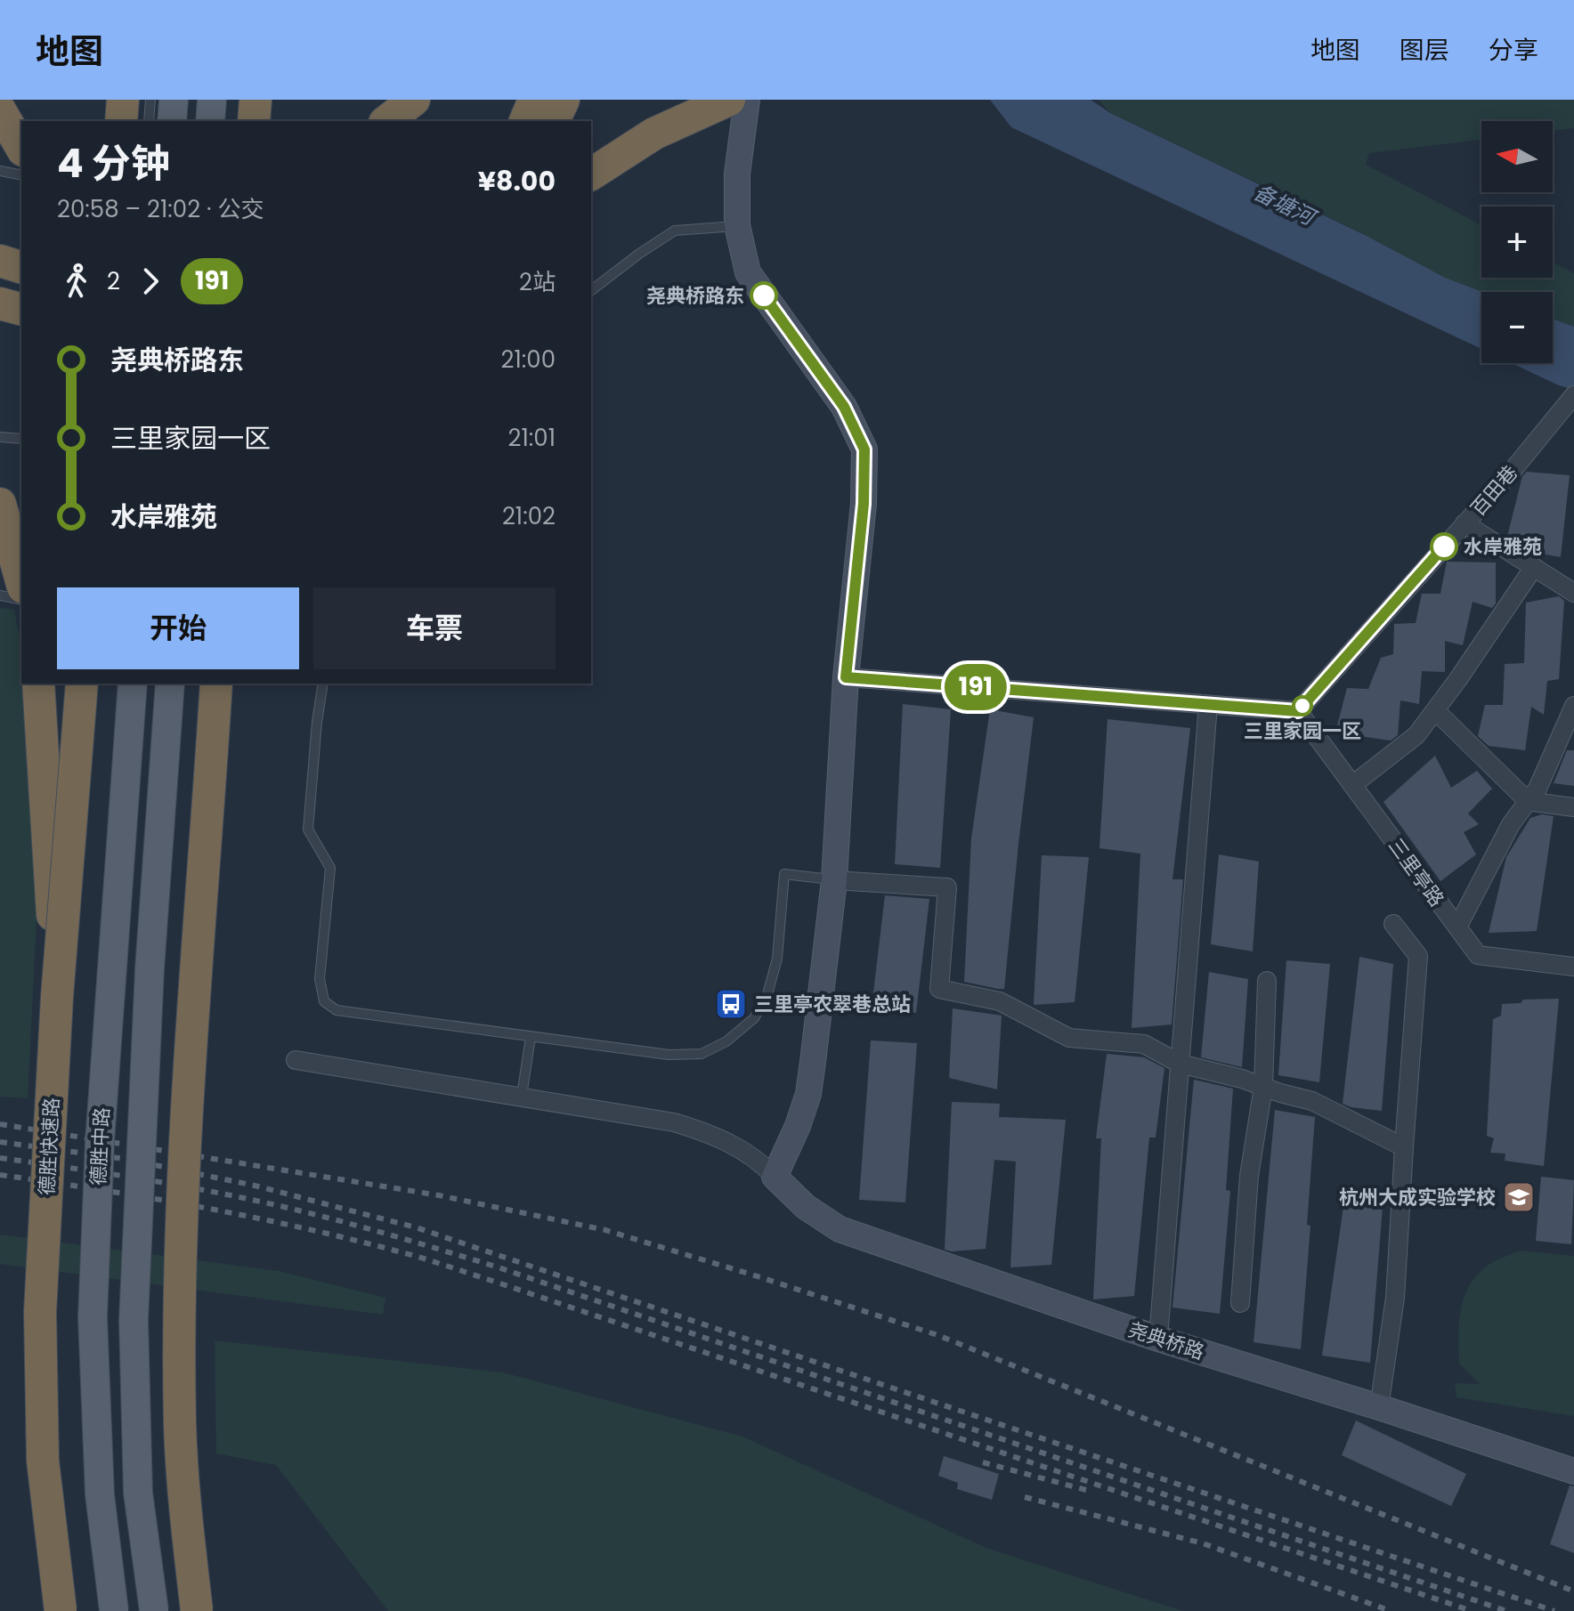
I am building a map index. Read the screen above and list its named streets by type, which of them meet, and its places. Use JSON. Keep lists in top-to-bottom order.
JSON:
{
  "streets": {
    "highway": ["德胜快速路"],
    "main road": ["德胜中路"],
    "street": ["百田巷", "三里亭路", "尧典桥路"]
  },
  "crossings": [
    ["百田巷", "三里亭路"]
  ],
  "water": ["备塘河"],
  "places": {
    "other": ["尧典桥路东", "水岸雅苑", "三里家园一区"],
    "bus stop": ["三里亭农翠巷总站"],
    "school or university": ["杭州大成实验学校"]
  },
  "lines": ["bus line 191"],
  "north": "left",
  "page": {
    "header": "地图",
    "nav": ["地图", "图层", "分享"],
    "on_map": "191",
    "map_buttons": ["+", "−"],
    "heading": ["4 分钟", "20:58 – 21:02 · 公交", "¥8.00"],
    "legs": ["2", "191", "2站"],
    "list": [
      {
        "name": "尧典桥路东",
        "value": "21:00"
      },
      {
        "name": "三里家园一区",
        "value": "21:01"
      },
      {
        "name": "水岸雅苑",
        "value": "21:02"
      }
    ],
    "buttons": ["开始", "车票"]
  }
}
